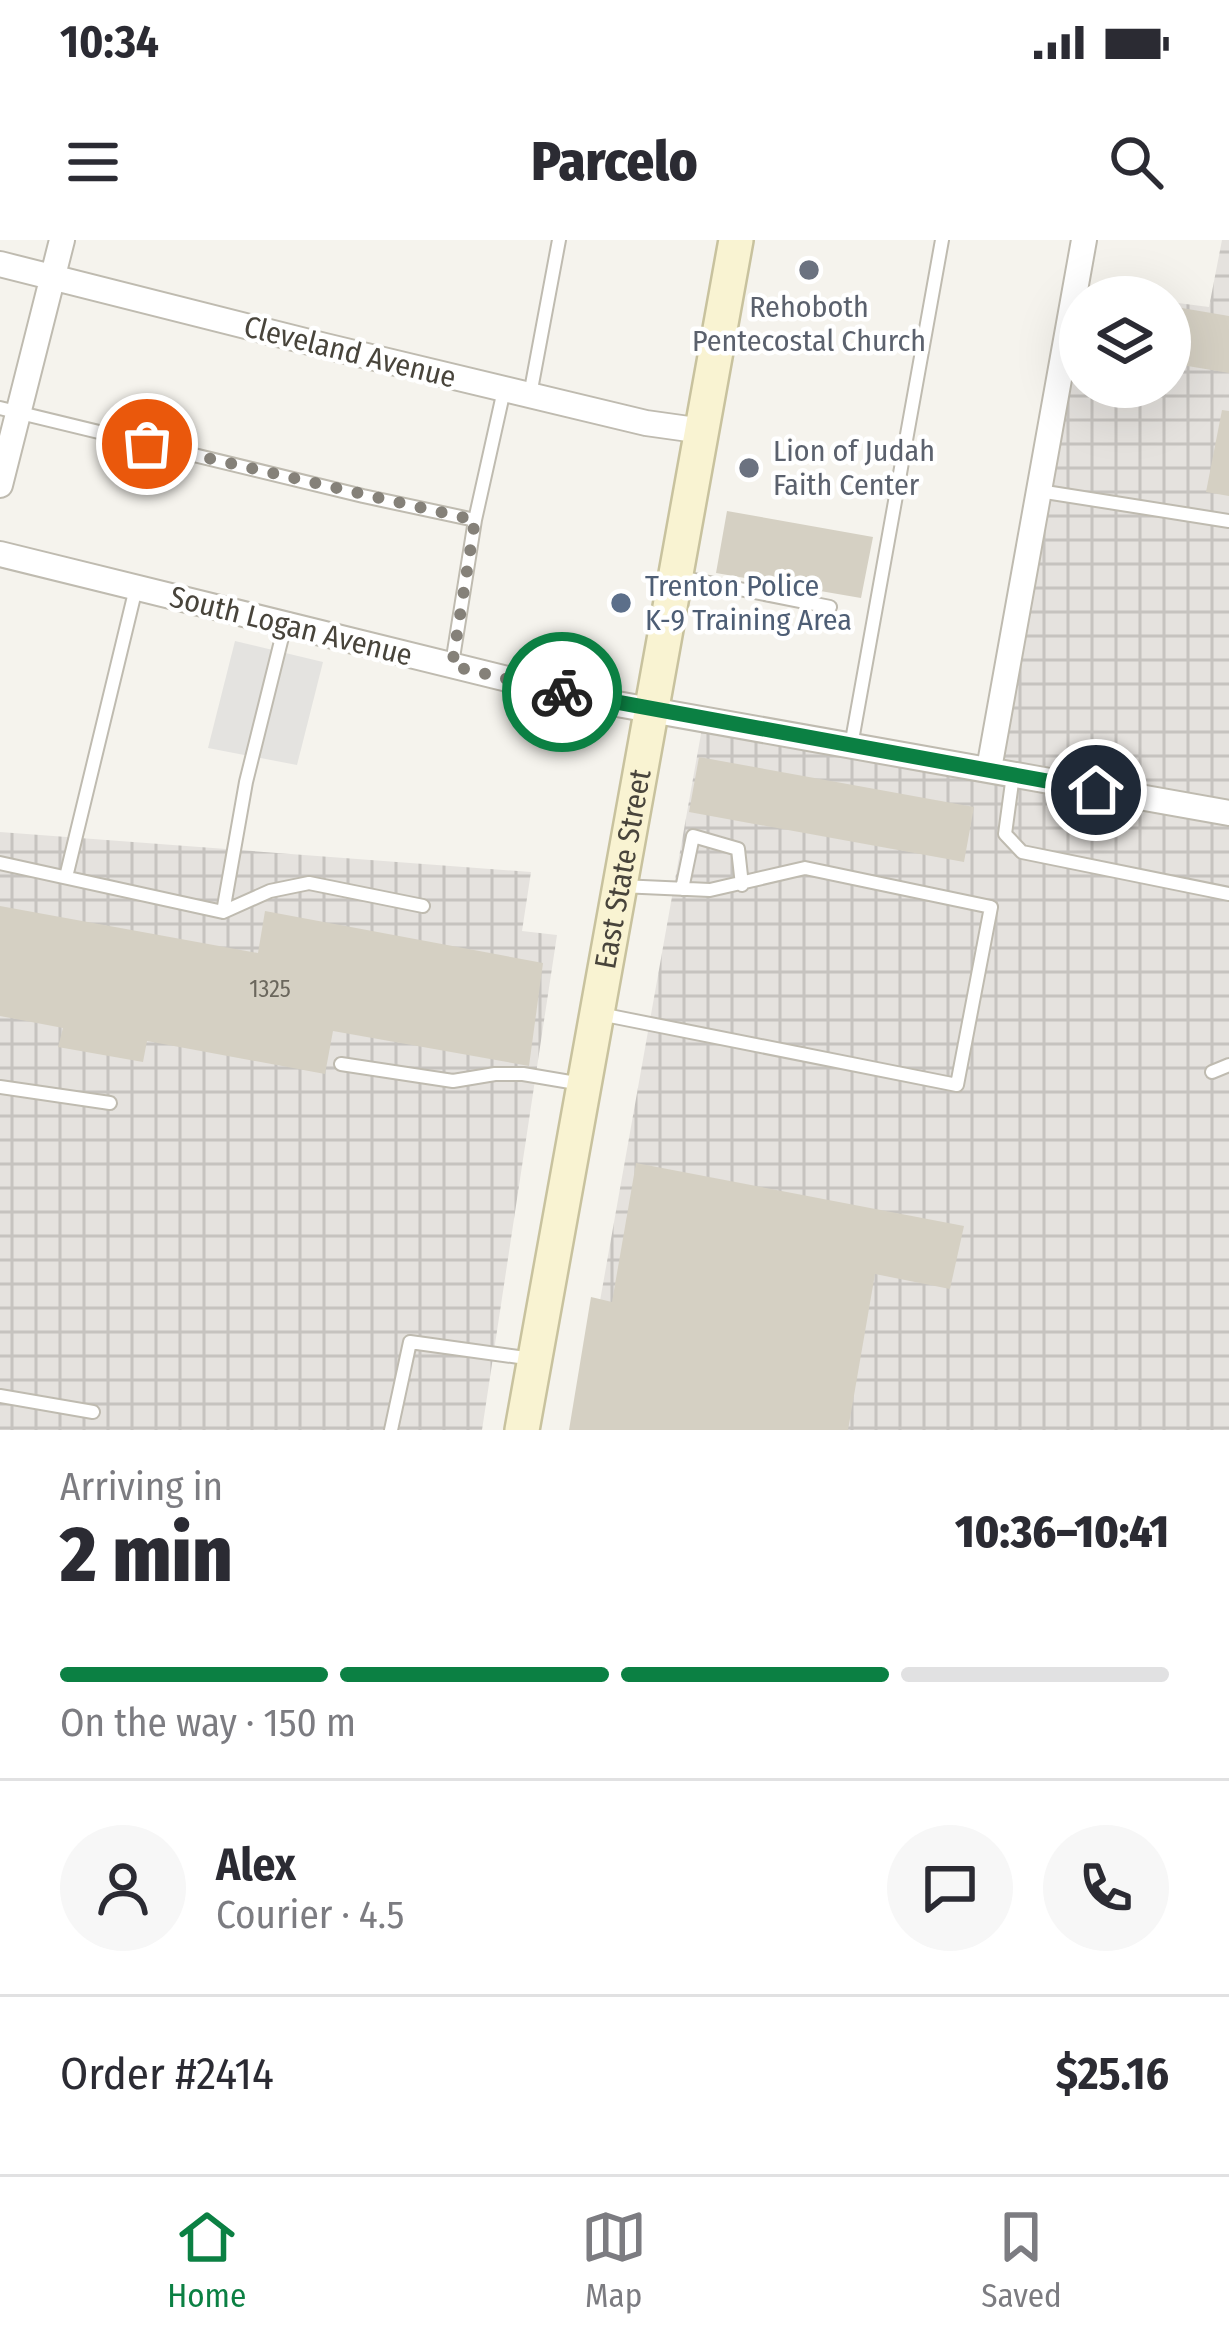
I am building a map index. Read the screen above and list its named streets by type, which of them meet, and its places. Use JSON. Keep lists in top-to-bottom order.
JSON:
{
  "streets": {
    "street": ["Cleveland Avenue", "South Logan Avenue", "East State Street"]
  },
  "crossings": [
    ["Cleveland Avenue", "East State Street"],
    ["South Logan Avenue", "East State Street"]
  ],
  "places": ["Rehoboth Pentecostal Church", "Lion of Judah Faith Center", "Trenton Police K-9 Training Area"],
  "house_numbers": ["1325"],
  "page": {
    "status": "10:34",
    "header": "Parcelo",
    "heading": ["2 min", "Arriving in", "10:36–10:41"],
    "panel": [
      "Alex",
      "Courier · 4.5",
      "Order #2414",
      "$25.16"
    ],
    "bar": "On the way · 150 m",
    "tabs": ["Home", "Map", "Saved"]
  }
}
